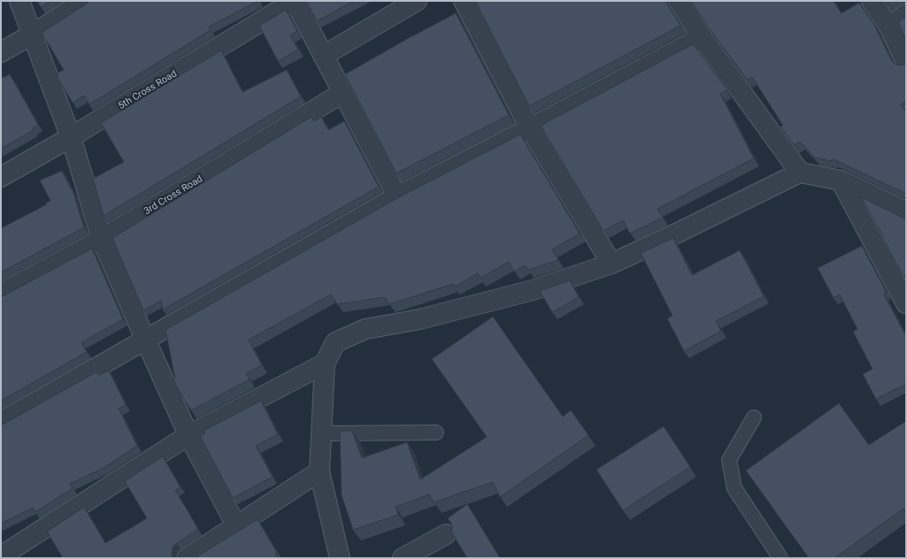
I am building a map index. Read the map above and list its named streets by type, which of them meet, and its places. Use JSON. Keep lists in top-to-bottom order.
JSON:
{
  "streets": {
    "street": ["5th Cross Road", "3rd Cross Road"]
  }
}
